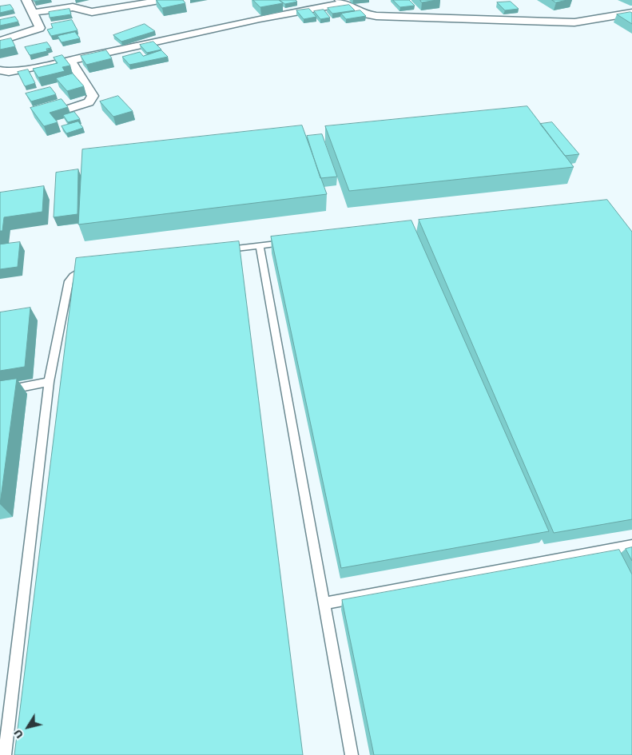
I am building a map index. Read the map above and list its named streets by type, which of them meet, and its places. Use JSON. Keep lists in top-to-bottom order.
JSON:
{
  "north": "bottom left"
}
